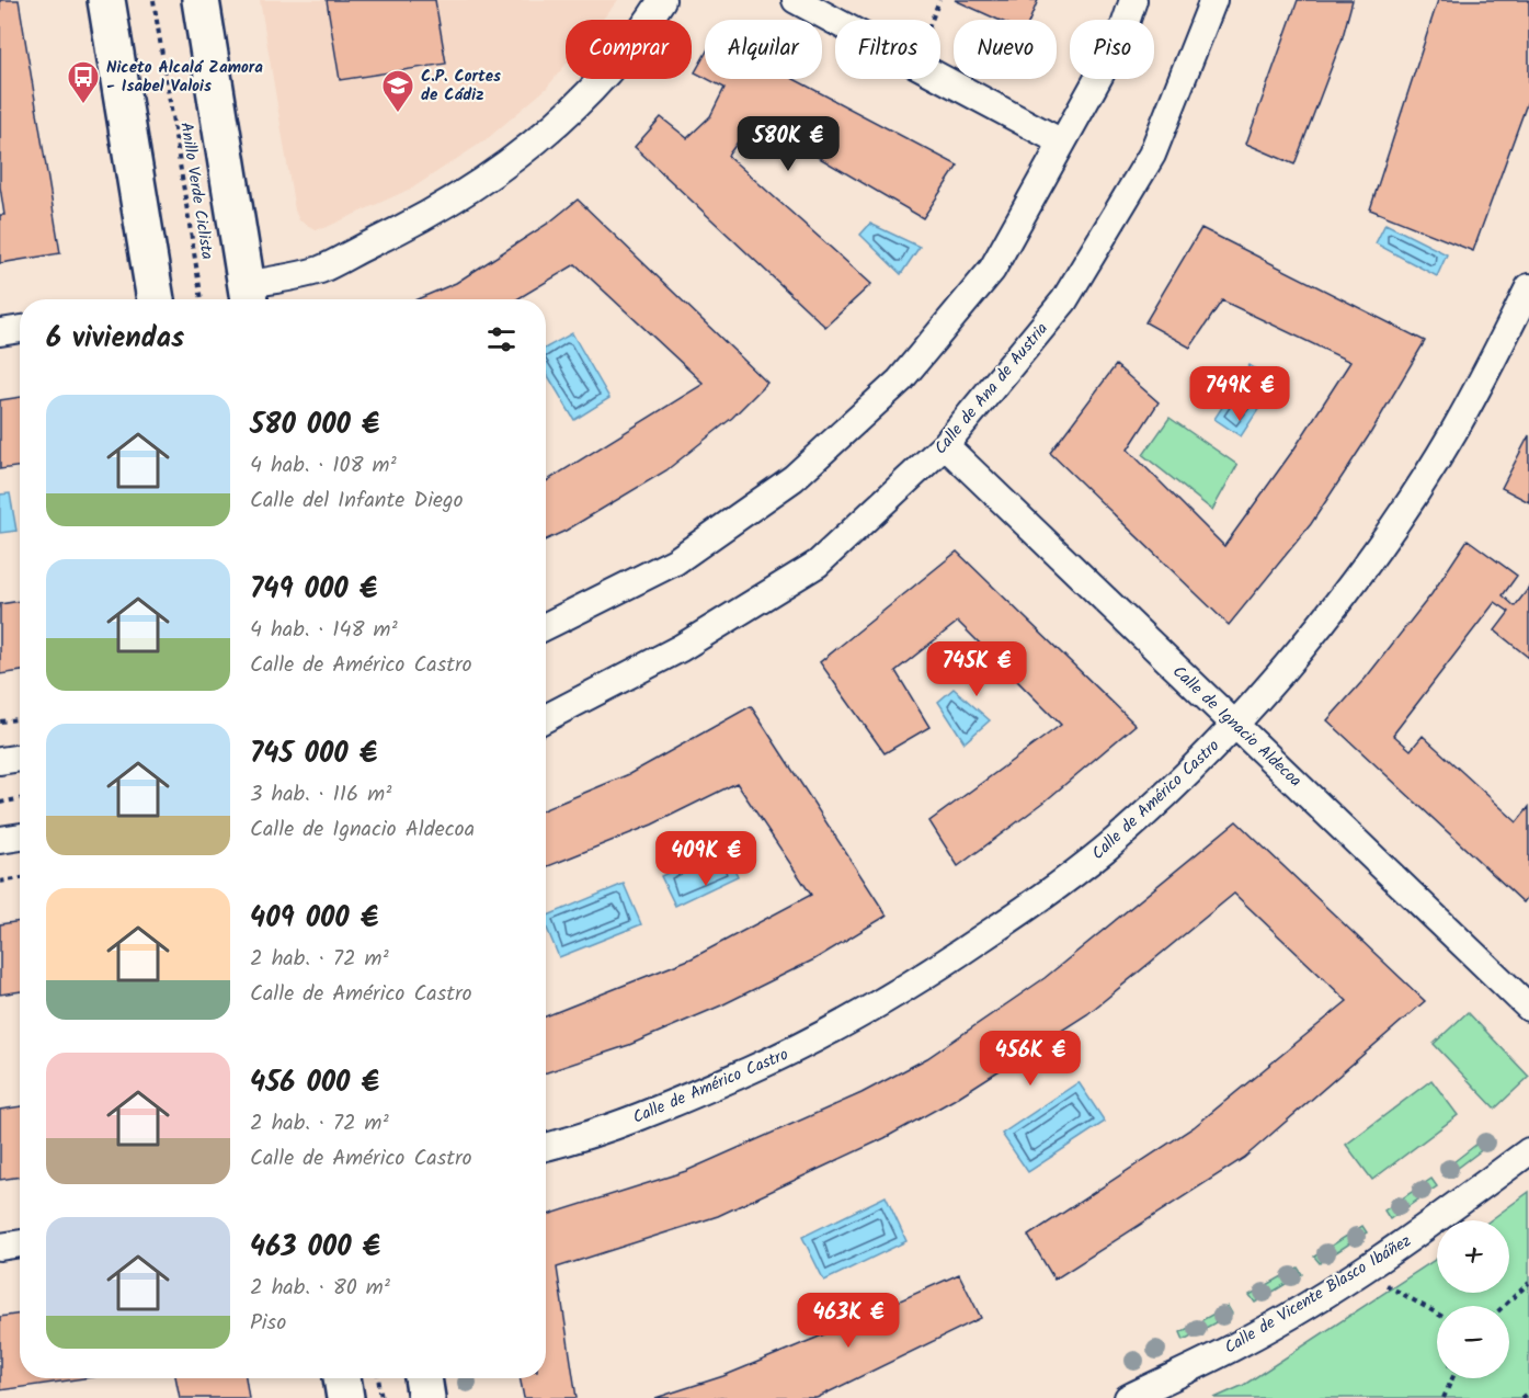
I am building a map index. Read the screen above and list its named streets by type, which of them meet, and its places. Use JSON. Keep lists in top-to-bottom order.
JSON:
{
  "streets": {
    "street": [
      "Calle de Ana de Austria",
      "Calle de Ignacio Aldecoa",
      "Calle de Américo Castro",
      "Calle de Vicente Blasco Ibáñez"
    ],
    "path": ["Anillo Verde Ciclista"]
  },
  "crossings": [
    ["Calle de Ana de Austria", "Calle de Ignacio Aldecoa"],
    ["Calle de Ignacio Aldecoa", "Calle de Américo Castro"]
  ],
  "places": {
    "bus stop": ["Niceto Alcalá Zamora - Isabel Valois"],
    "school or university": ["C.P. Cortes de Cádiz"]
  },
  "page": {
    "chip": [
      "Comprar",
      "Alquilar",
      "Filtros",
      "Nuevo",
      "Piso"
    ],
    "price": [
      "580K €",
      "749K €",
      "745K €",
      "409K €",
      "456K €",
      "463K €"
    ],
    "heading": "6 viviendas",
    "list": [
      {
        "name": "580 000 €",
        "note": "4 hab. · 108 m² · Calle del Infante Diego"
      },
      {
        "name": "749 000 €",
        "note": "4 hab. · 148 m² · Calle de Américo Castro"
      },
      {
        "name": "745 000 €",
        "note": "3 hab. · 116 m² · Calle de Ignacio Aldecoa"
      },
      {
        "name": "409 000 €",
        "note": "2 hab. · 72 m² · Calle de Américo Castro"
      },
      {
        "name": "456 000 €",
        "note": "2 hab. · 72 m² · Calle de Américo Castro"
      },
      {
        "name": "463 000 €",
        "note": "2 hab. · 80 m² · Piso"
      }
    ],
    "map_buttons": ["+", "−"]
  }
}
